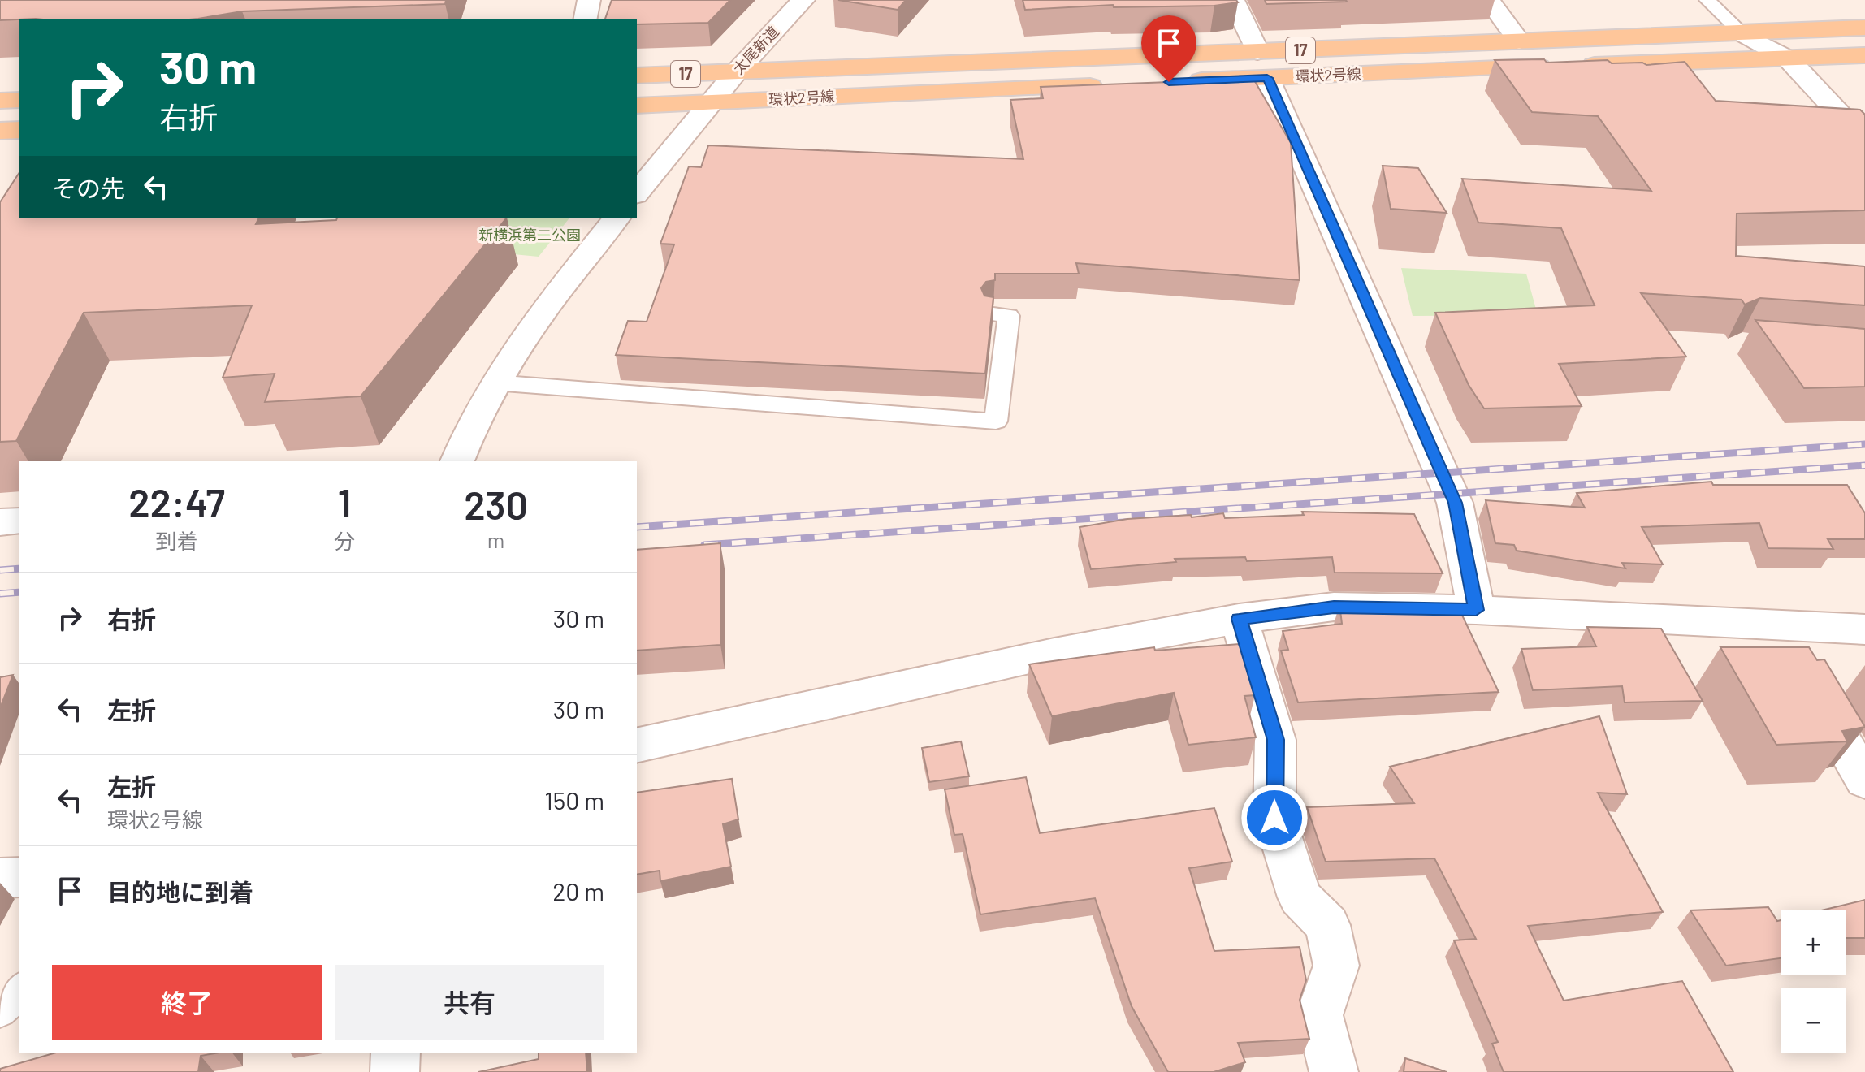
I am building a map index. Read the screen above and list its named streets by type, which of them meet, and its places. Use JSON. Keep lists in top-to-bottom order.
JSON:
{
  "streets": {
    "main road": ["17", "環状2号線"],
    "street": ["太尾新道"]
  },
  "crossings": [
    ["太尾新道", "環状2号線"]
  ],
  "parks": ["新横浜第二公園"],
  "page": {
    "turn": ["30 m", "右折"],
    "then": "その先",
    "eta": [
      "22:47",
      "到着",
      "1",
      "分",
      "230",
      "m"
    ],
    "list": [
      {
        "name": "右折",
        "value": "30 m"
      },
      {
        "name": "左折",
        "value": "30 m"
      },
      {
        "name": "左折",
        "note": "環状2号線",
        "value": "150 m"
      },
      {
        "name": "目的地に到着",
        "value": "20 m"
      }
    ],
    "map_buttons": ["+", "−"],
    "buttons": ["終了", "共有"]
  }
}
